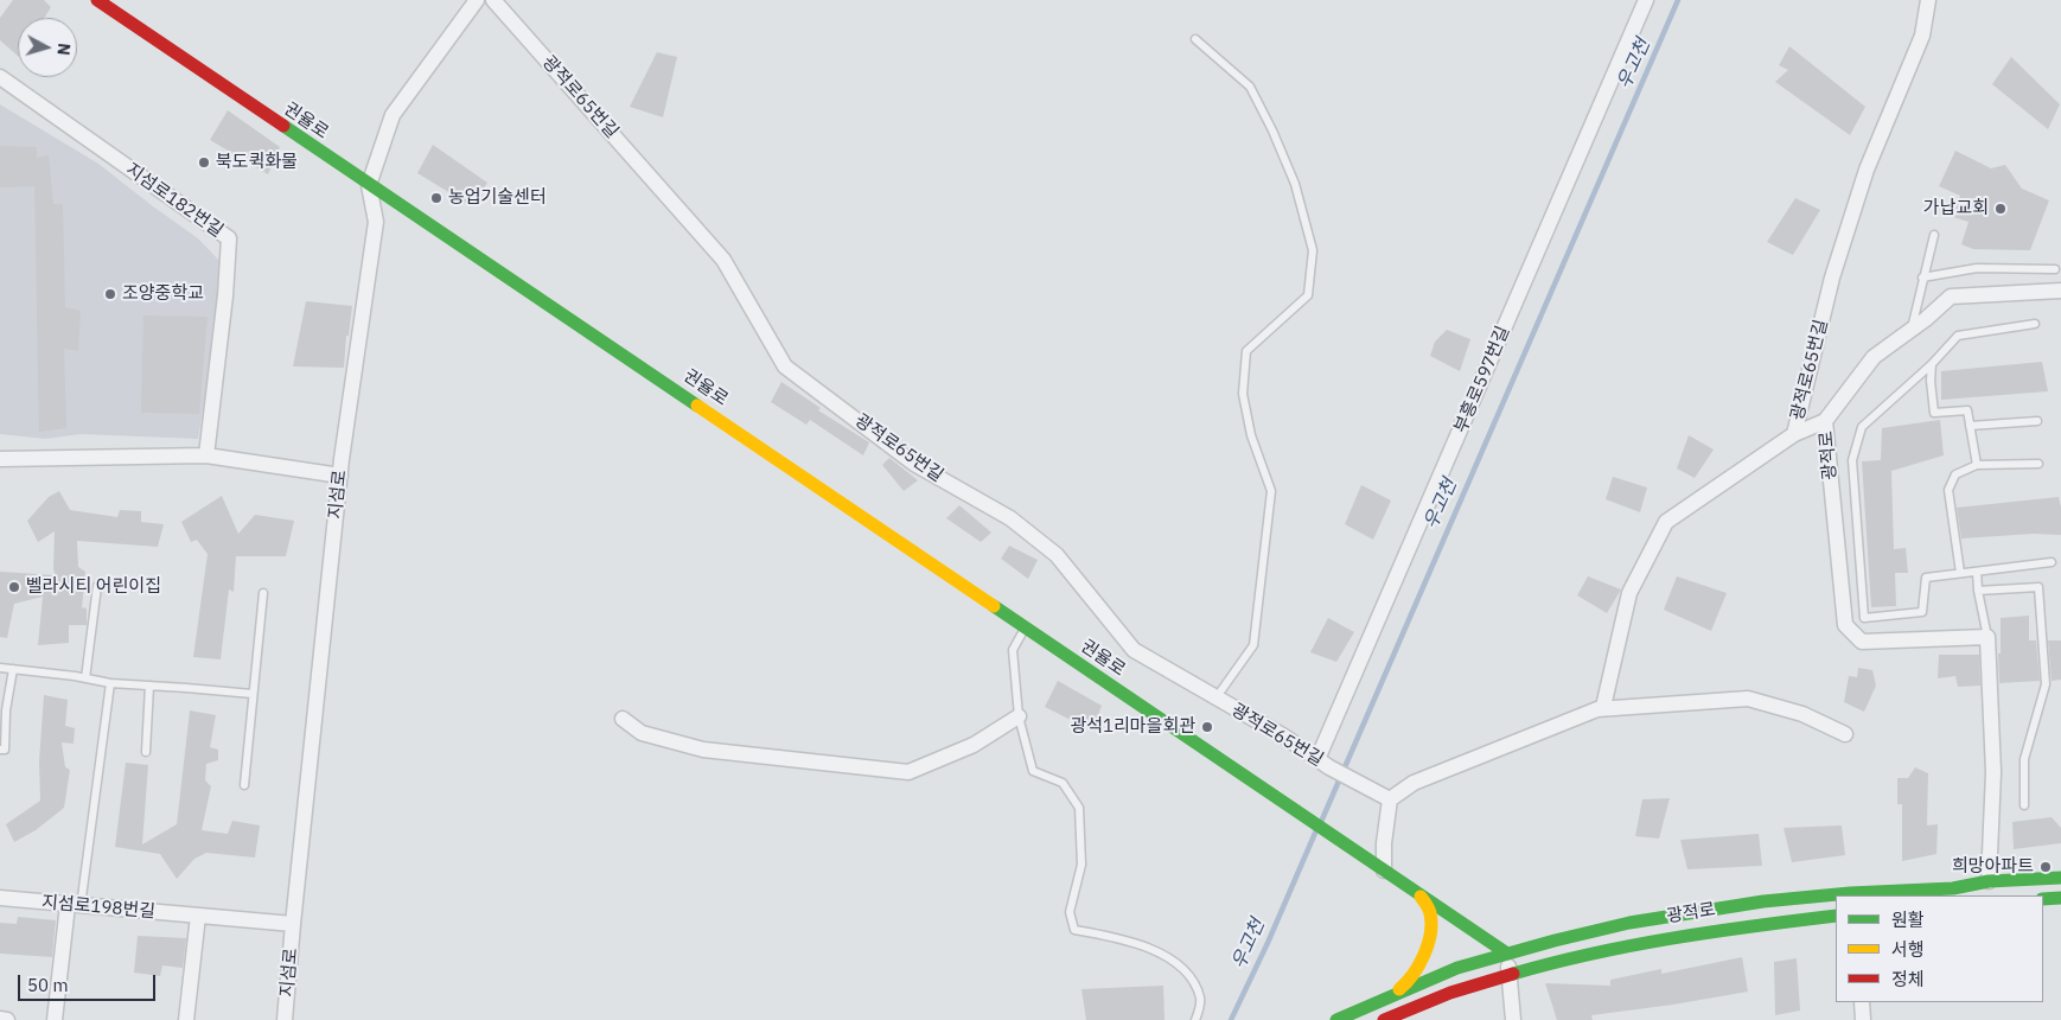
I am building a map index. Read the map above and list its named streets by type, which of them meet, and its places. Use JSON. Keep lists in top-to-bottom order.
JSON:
{
  "streets": {
    "street": [
      "광적로65번길",
      "권율로",
      "지섬로182번길",
      "부흥로597번길",
      "광적로",
      "지섬로",
      "지섬로198번길"
    ]
  },
  "crossings": [
    ["광적로65번길", "부흥로597번길"],
    ["권율로", "지섬로"],
    ["지섬로", "지섬로198번길"]
  ],
  "water": ["우고천"],
  "places": [
    "북도퀵화물",
    "농업기술센터",
    "가납교회",
    "조양중학교",
    "벨라시티 어린이집",
    "광석1리마을회관",
    "희망아파트"
  ],
  "legend": ["원활", "서행", "정체"],
  "scale_bar": "50 m",
  "north": "right"
}
